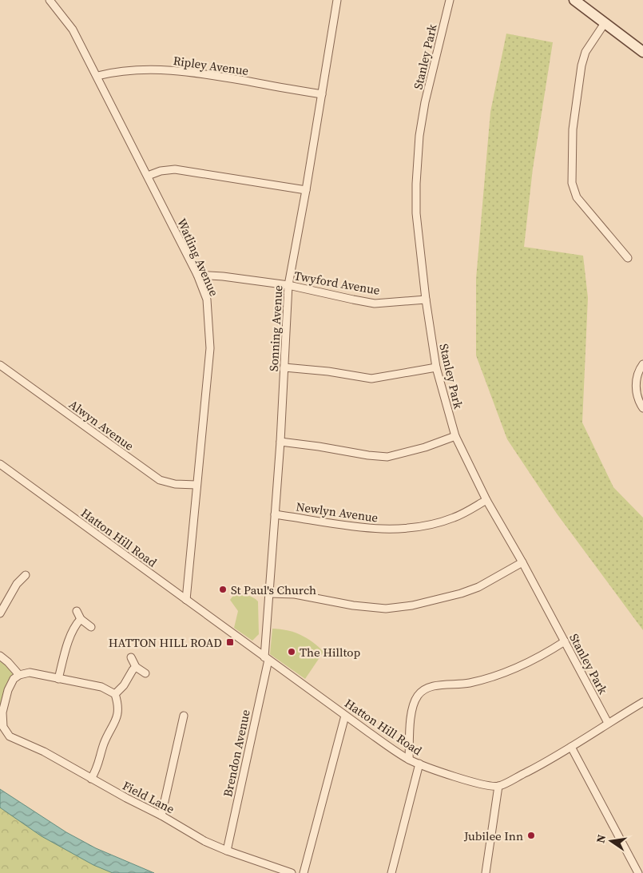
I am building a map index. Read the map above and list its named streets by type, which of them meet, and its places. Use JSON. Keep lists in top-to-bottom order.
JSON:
{
  "streets": {
    "street": [
      "Stanley Park",
      "Ripley Avenue",
      "Watling Avenue",
      "Twyford Avenue",
      "Sonning Avenue",
      "Alwyn Avenue",
      "Newlyn Avenue",
      "Hatton Hill Road",
      "Brendon Avenue",
      "Field Lane"
    ]
  },
  "crossings": [
    ["Stanley Park", "Twyford Avenue"],
    ["Stanley Park", "Newlyn Avenue"],
    ["Ripley Avenue", "Watling Avenue"],
    ["Ripley Avenue", "Sonning Avenue"],
    ["Watling Avenue", "Twyford Avenue"],
    ["Watling Avenue", "Alwyn Avenue"],
    ["Watling Avenue", "Hatton Hill Road"],
    ["Twyford Avenue", "Sonning Avenue"],
    ["Sonning Avenue", "Newlyn Avenue"],
    ["Sonning Avenue", "Hatton Hill Road"],
    ["Sonning Avenue", "Brendon Avenue"],
    ["Hatton Hill Road", "Brendon Avenue"],
    ["Brendon Avenue", "Field Lane"]
  ],
  "places": {
    "other": ["St Paul's Church", "The Hilltop", "Jubilee Inn"],
    "transit": ["HATTON HILL ROAD"]
  },
  "north": "left"
}
